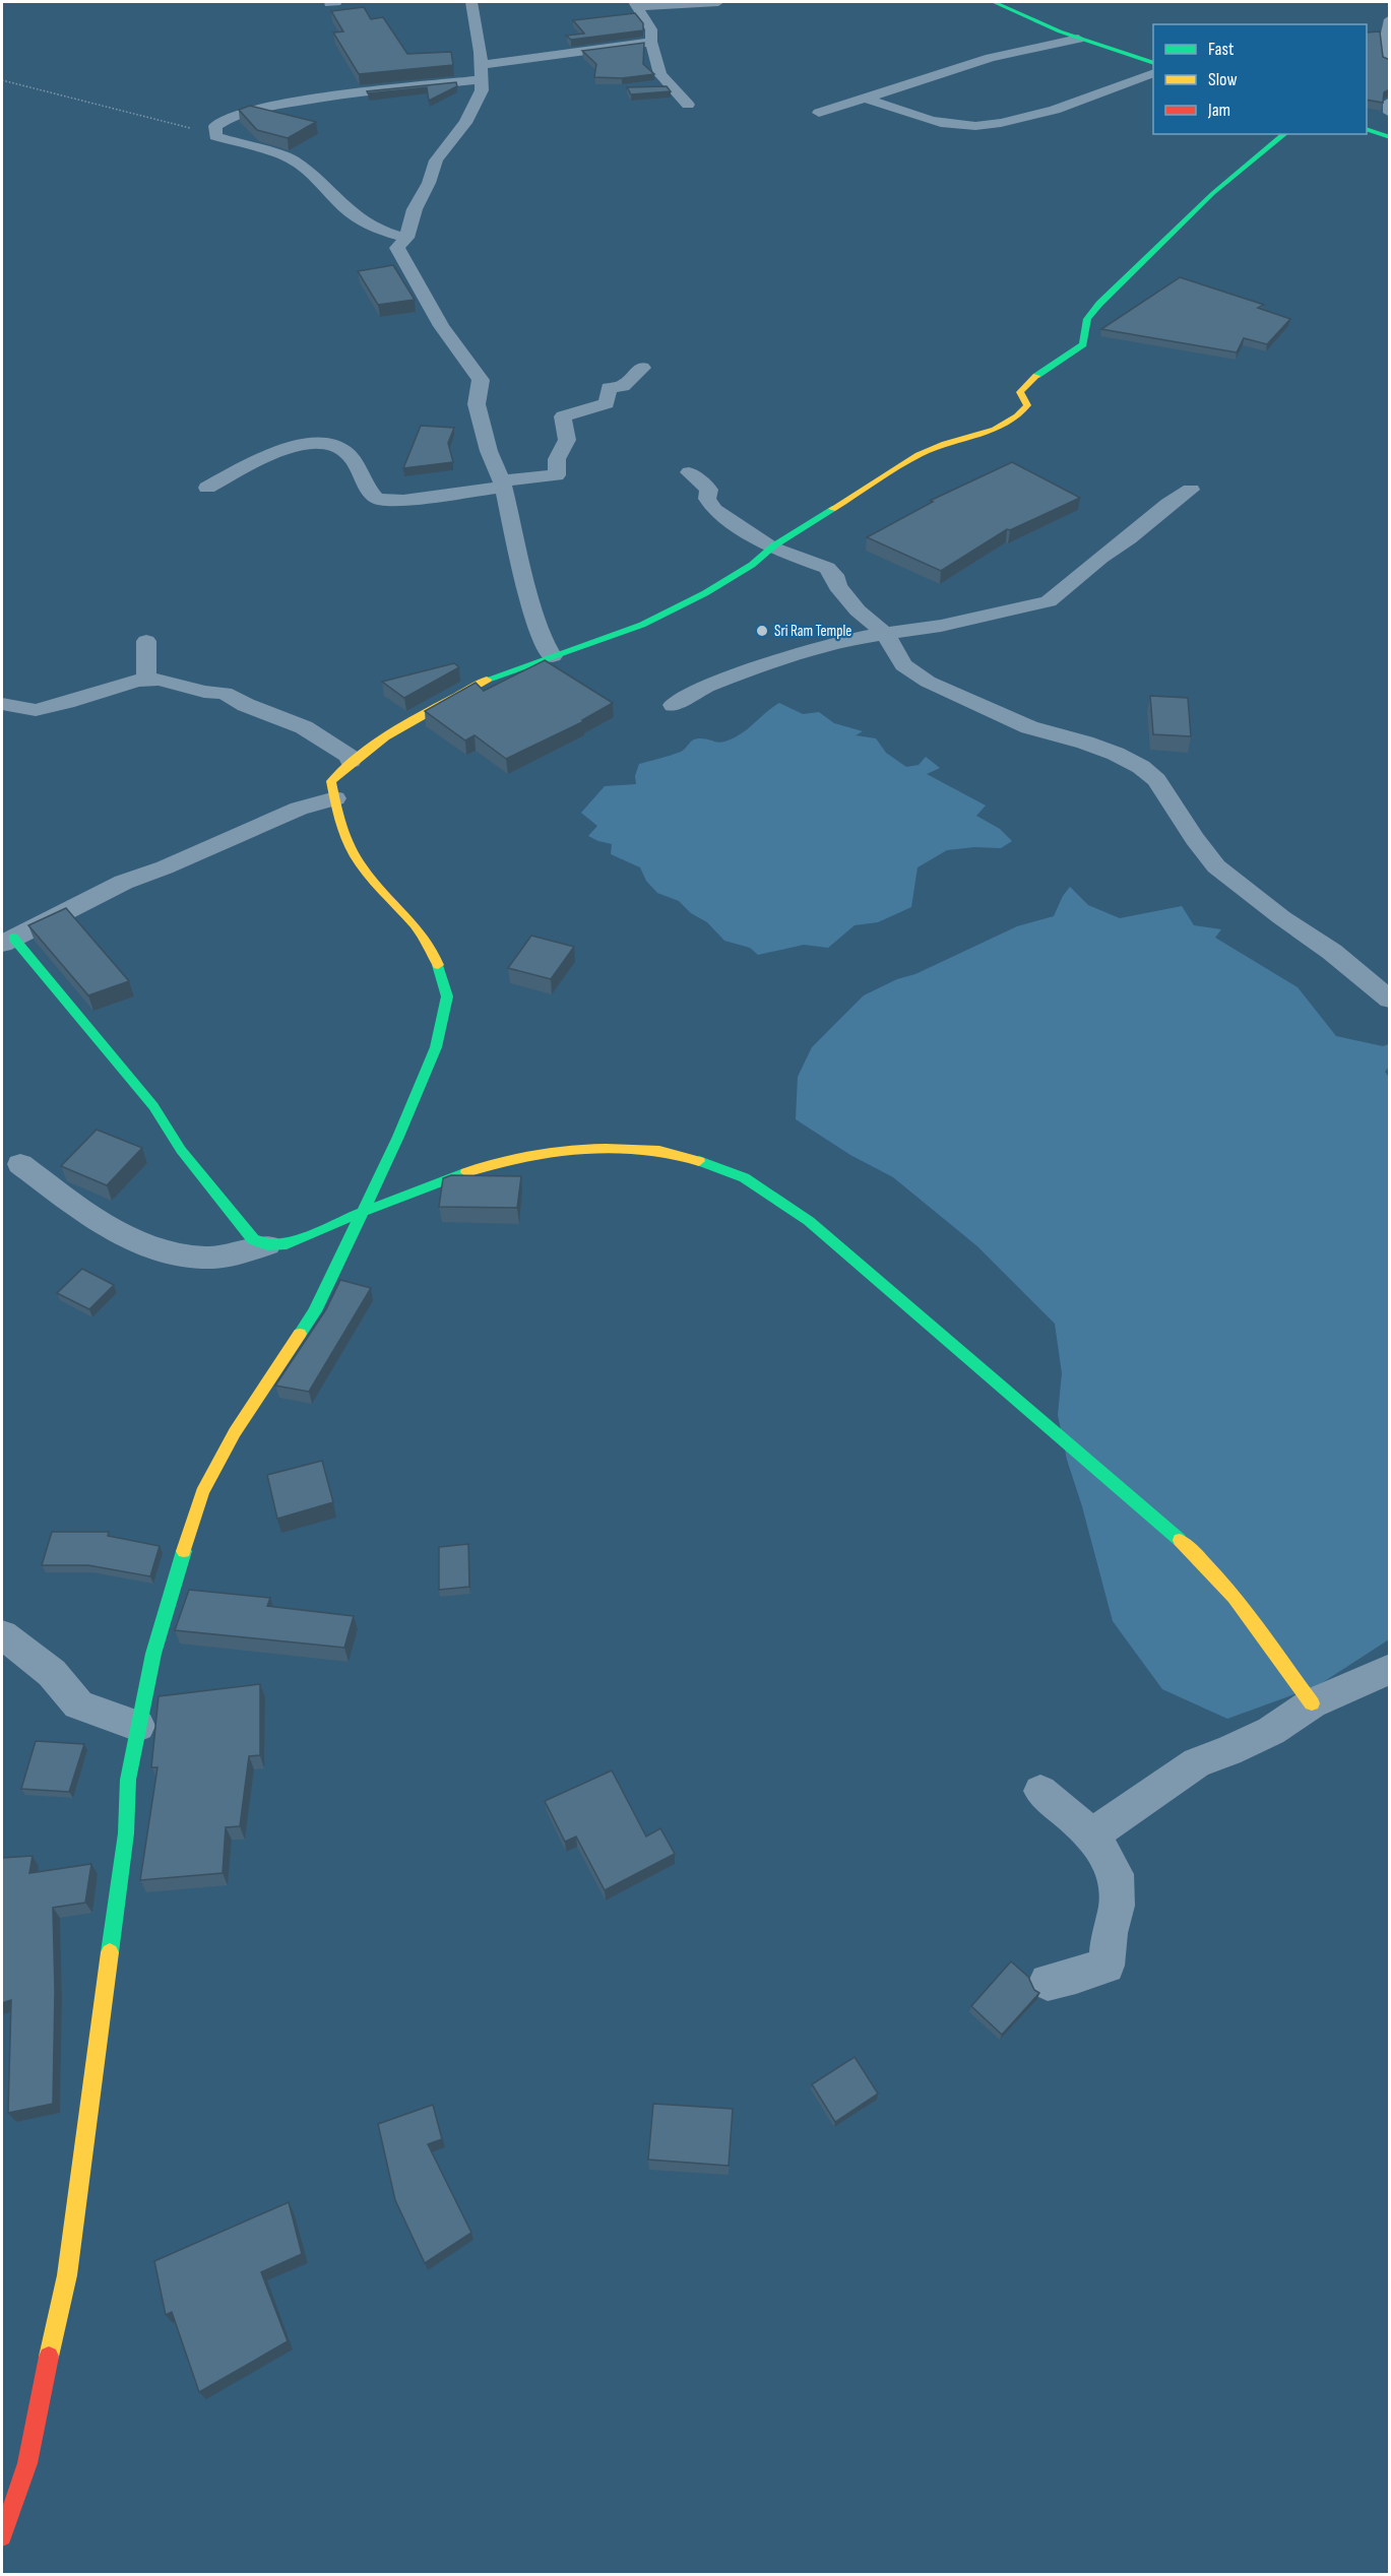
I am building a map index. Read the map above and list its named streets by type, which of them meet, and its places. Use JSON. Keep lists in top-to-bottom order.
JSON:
{
  "places": ["Sri Ram Temple"],
  "legend": ["Fast", "Slow", "Jam"]
}
